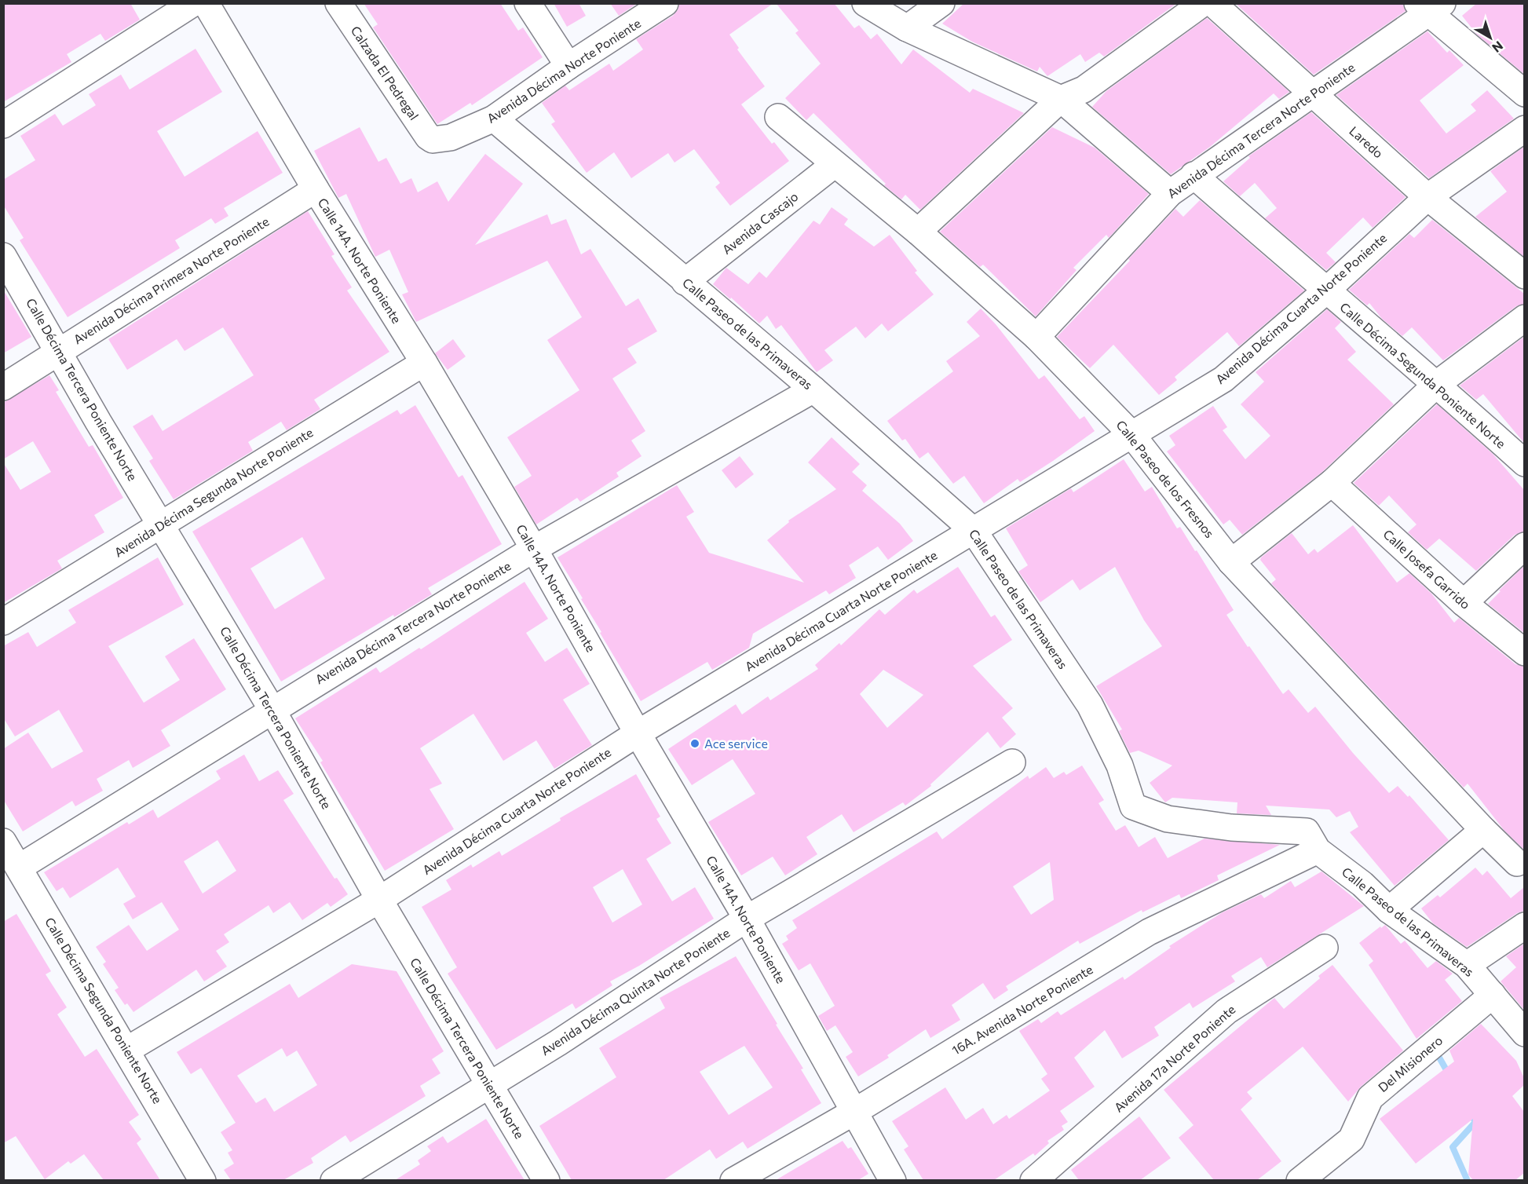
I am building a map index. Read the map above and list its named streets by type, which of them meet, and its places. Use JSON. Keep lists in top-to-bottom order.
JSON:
{
  "streets": {
    "street": [
      "Avenida Décima Norte Poniente",
      "Calzada El Pedregal",
      "Avenida Décima Tercera Norte Poniente",
      "Laredo",
      "Avenida Cascajo",
      "Calle 14A. Norte Poniente",
      "Avenida Décima Primera Norte Poniente",
      "Avenida Décima Cuarta Norte Poniente",
      "Calle Paseo de las Primaveras",
      "Calle Décima Segunda Poniente Norte",
      "Calle Décima Tercera Poniente Norte",
      "Calle Paseo de los Fresnos",
      "Avenida Décima Segunda Norte Poniente",
      "Calle Josefa Garrido",
      "Avenida Décima Quinta Norte Poniente",
      "16A. Avenida Norte Poniente",
      "Avenida 17a Norte Poniente",
      "Del Misionero"
    ]
  },
  "crossings": [
    ["Avenida Décima Norte Poniente", "Calzada El Pedregal"],
    ["Avenida Décima Norte Poniente", "Calle Paseo de las Primaveras"],
    ["Avenida Décima Tercera Norte Poniente", "Laredo"],
    ["Avenida Décima Tercera Norte Poniente", "Calle 14A. Norte Poniente"],
    ["Avenida Décima Tercera Norte Poniente", "Calle Paseo de las Primaveras"],
    ["Avenida Décima Tercera Norte Poniente", "Calle Décima Segunda Poniente Norte"],
    ["Avenida Décima Tercera Norte Poniente", "Calle Décima Tercera Poniente Norte"],
    ["Avenida Décima Tercera Norte Poniente", "Calle Paseo de los Fresnos"],
    ["Laredo", "Avenida Décima Cuarta Norte Poniente"],
    ["Avenida Cascajo", "Calle Paseo de las Primaveras"],
    ["Avenida Cascajo", "Calle Paseo de los Fresnos"],
    ["Calle 14A. Norte Poniente", "Avenida Décima Primera Norte Poniente"],
    ["Calle 14A. Norte Poniente", "Avenida Décima Cuarta Norte Poniente"],
    ["Calle 14A. Norte Poniente", "Avenida Décima Segunda Norte Poniente"],
    ["Calle 14A. Norte Poniente", "Avenida Décima Quinta Norte Poniente"],
    ["Calle 14A. Norte Poniente", "16A. Avenida Norte Poniente"],
    ["Avenida Décima Primera Norte Poniente", "Calle Décima Tercera Poniente Norte"],
    ["Avenida Décima Cuarta Norte Poniente", "Calle Paseo de las Primaveras"],
    ["Avenida Décima Cuarta Norte Poniente", "Calle Décima Segunda Poniente Norte"],
    ["Avenida Décima Cuarta Norte Poniente", "Calle Décima Tercera Poniente Norte"],
    ["Avenida Décima Cuarta Norte Poniente", "Calle Paseo de los Fresnos"],
    ["Calle Paseo de las Primaveras", "16A. Avenida Norte Poniente"],
    ["Calle Paseo de las Primaveras", "Del Misionero"],
    ["Calle Décima Tercera Poniente Norte", "Avenida Décima Segunda Norte Poniente"],
    ["Calle Décima Tercera Poniente Norte", "Avenida Décima Quinta Norte Poniente"]
  ],
  "places": ["Ace service"],
  "north": "bottom right"
}
